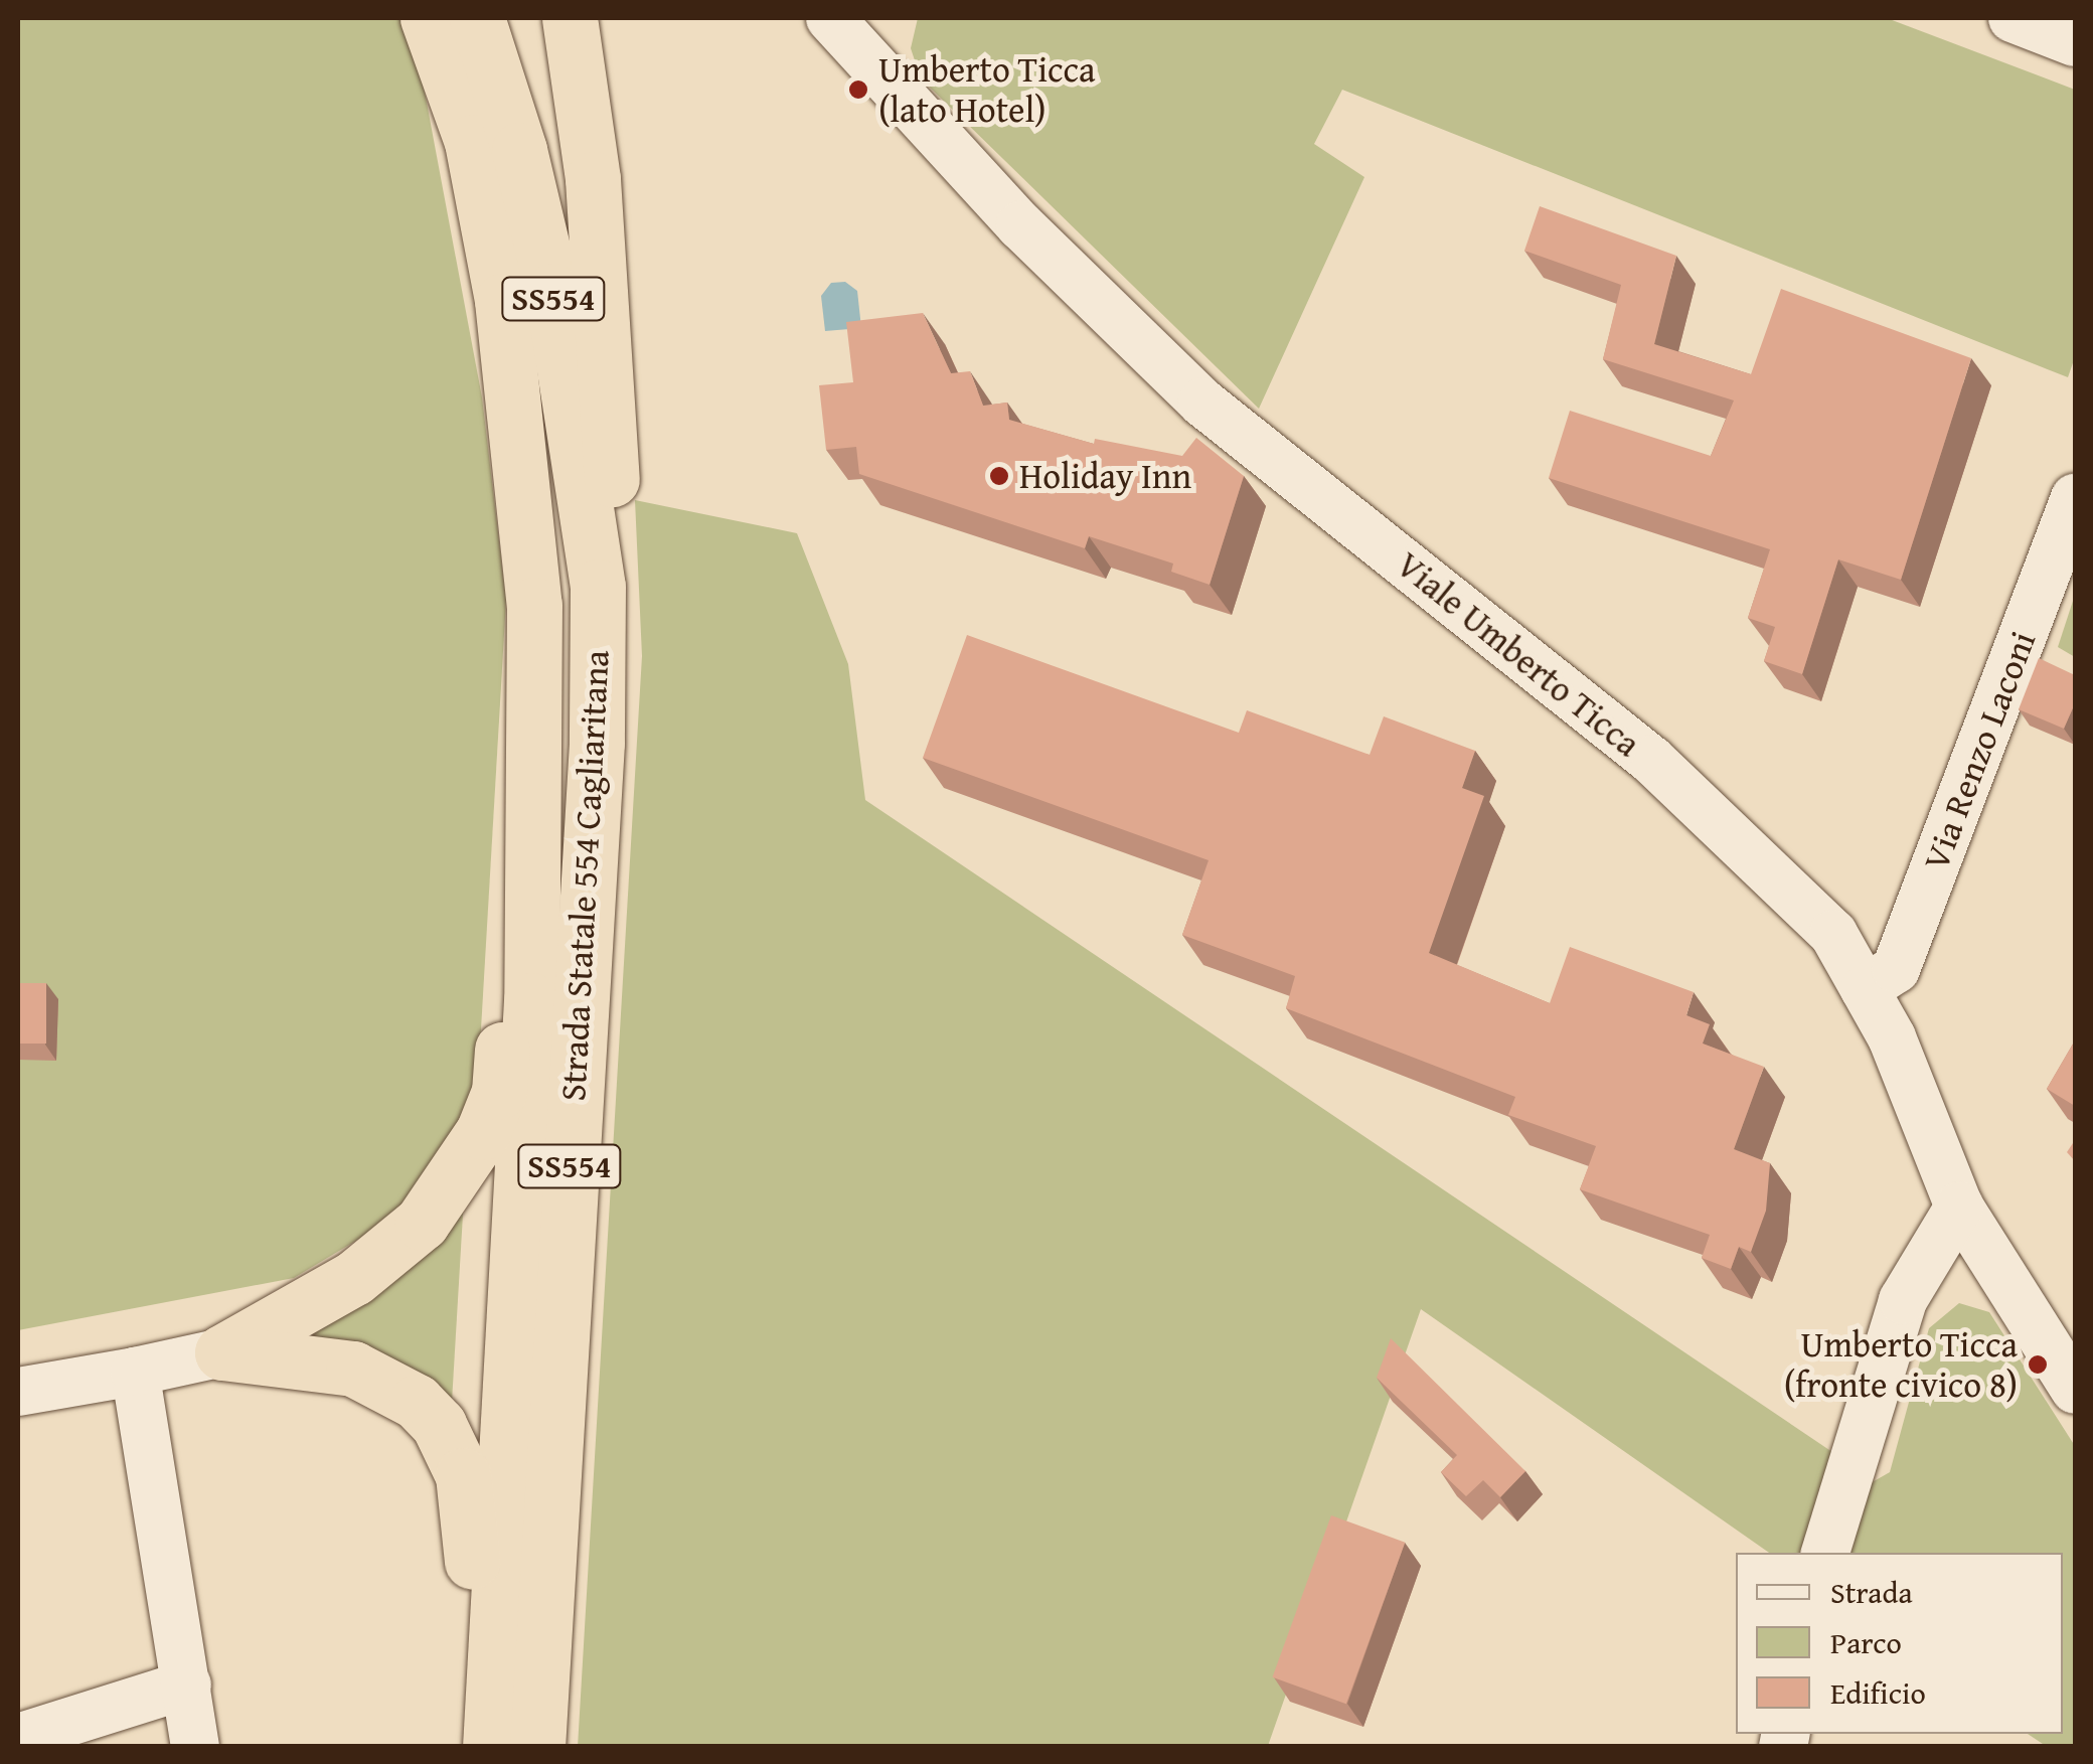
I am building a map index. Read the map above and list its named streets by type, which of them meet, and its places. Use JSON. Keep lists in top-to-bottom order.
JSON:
{
  "streets": {
    "highway": ["SS554", "Strada Statale 554 Cagliaritana"],
    "street": ["Viale Umberto Ticca", "Via Renzo Laconi"]
  },
  "crossings": [
    ["Viale Umberto Ticca", "Via Renzo Laconi"]
  ],
  "places": ["Umberto Ticca (lato Hotel)", "Holiday Inn", "Umberto Ticca (fronte civico 8)"],
  "legend": ["Strada", "Parco", "Edificio"]
}
